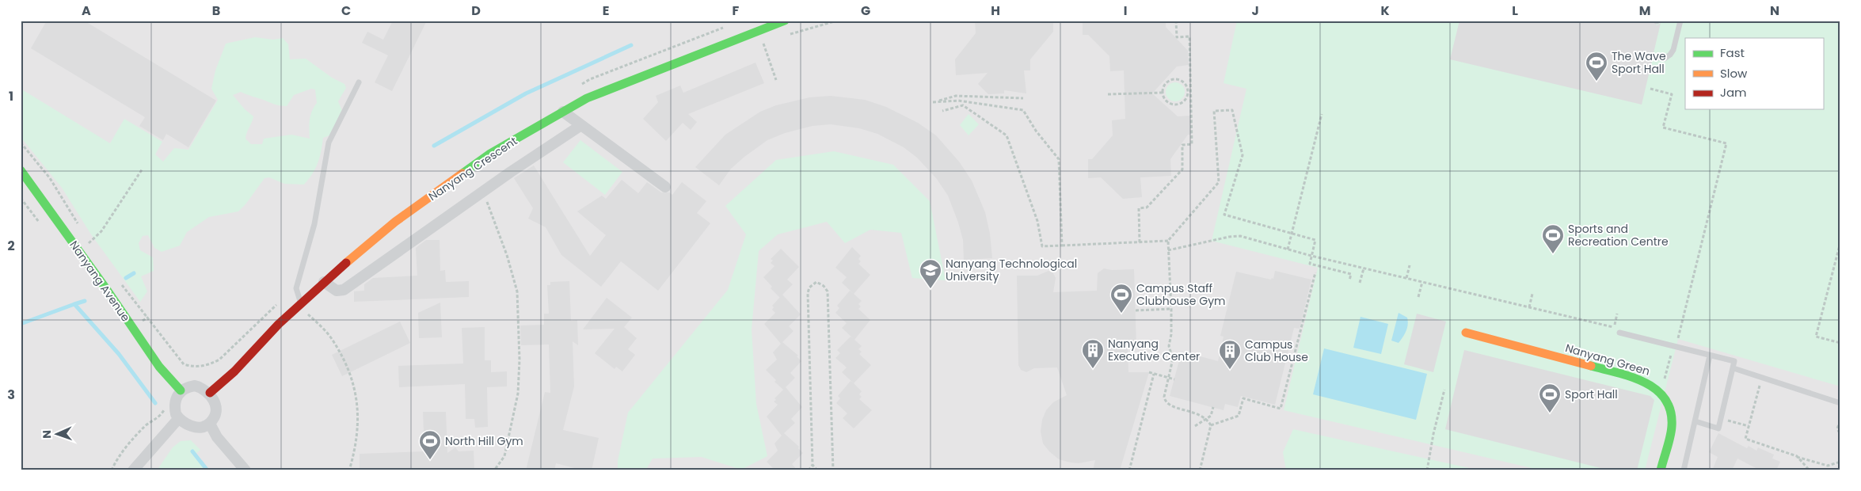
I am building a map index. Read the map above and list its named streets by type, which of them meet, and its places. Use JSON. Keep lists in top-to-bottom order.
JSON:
{
  "streets": {
    "street": ["Nanyang Crescent", "Nanyang Avenue", "Nanyang Green"]
  },
  "crossings": [
    ["Nanyang Crescent", "Nanyang Avenue"]
  ],
  "places": {
    "sports": [
      "The Wave Sport Hall",
      "Sports and Recreation Centre",
      "Campus Staff Clubhouse Gym",
      "Sport Hall",
      "North Hill Gym"
    ],
    "school or university": ["Nanyang Technological University"],
    "building": ["Nanyang Executive Center", "Campus Club House"]
  },
  "legend": ["Fast", "Slow", "Jam"],
  "north": "left",
  "grid": {
    "columns": [
      "A",
      "B",
      "C",
      "D",
      "E",
      "F",
      "G",
      "H",
      "I",
      "J",
      "K",
      "L",
      "M",
      "N"
    ],
    "rows": ["1", "2", "3"]
  }
}
